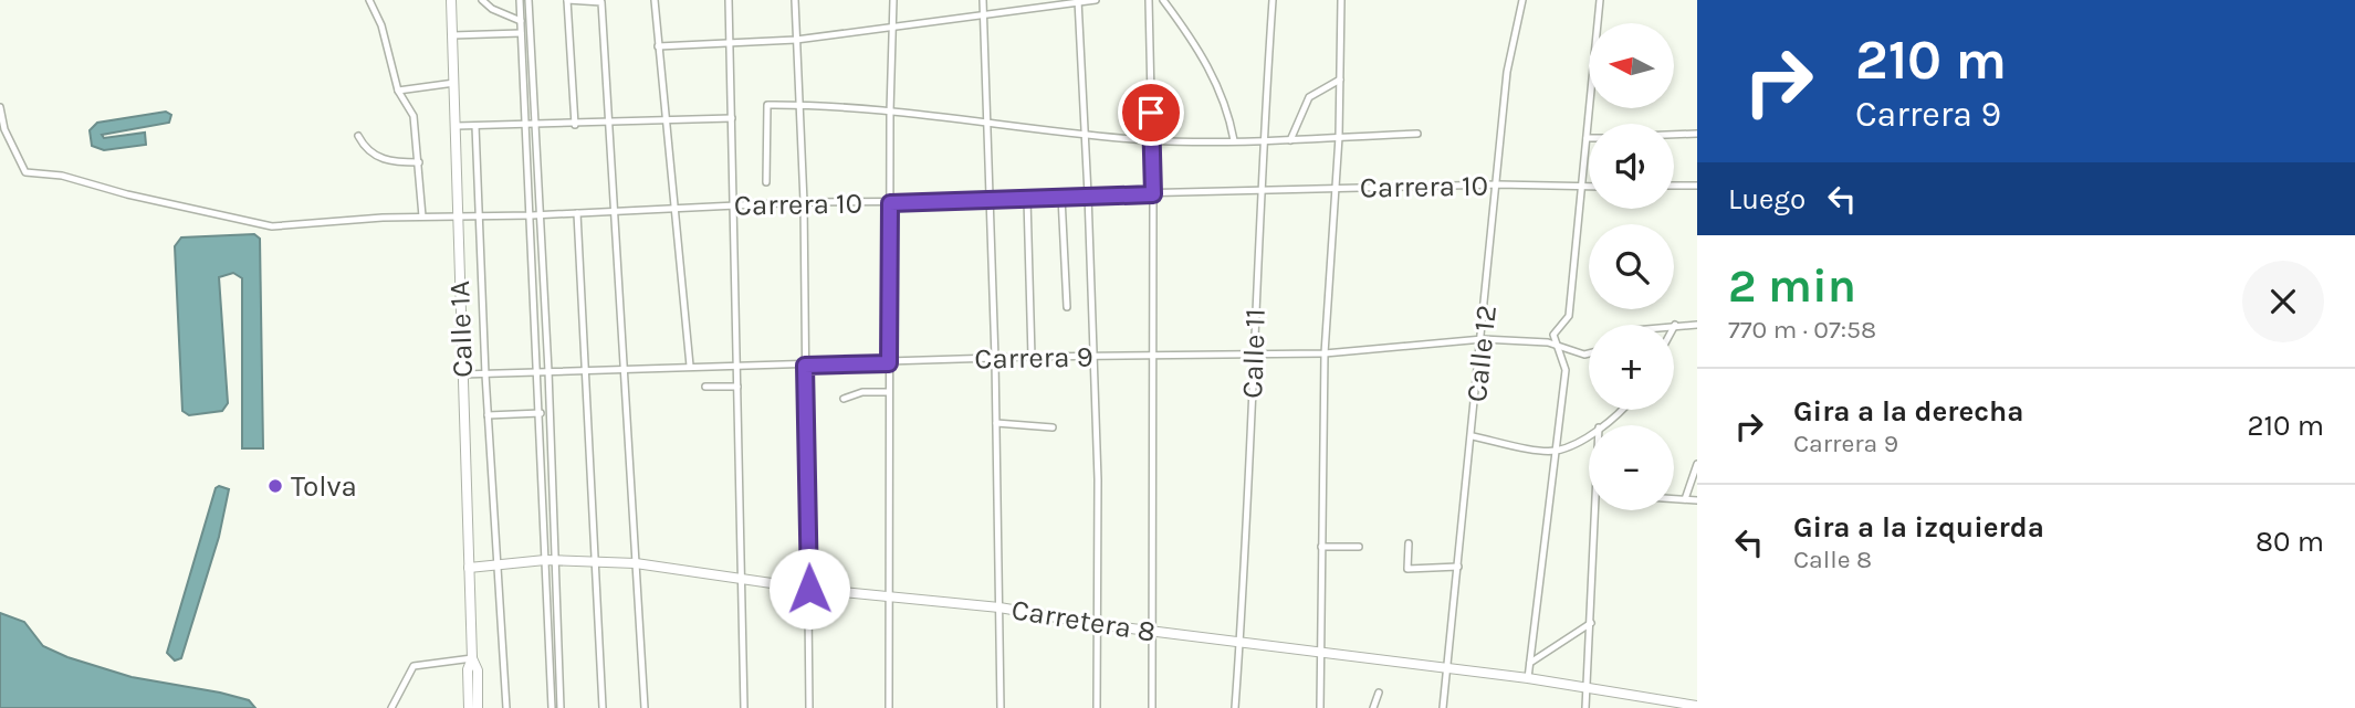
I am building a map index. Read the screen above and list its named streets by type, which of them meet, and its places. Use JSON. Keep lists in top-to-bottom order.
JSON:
{
  "streets": {
    "street": [
      "Carrera 10",
      "Calle 1A",
      "Calle 11",
      "Calle 12",
      "Carrera 9",
      "Carretera 8"
    ]
  },
  "crossings": [
    ["Carrera 10", "Calle 1A"],
    ["Carrera 10", "Calle 11"],
    ["Carrera 10", "Calle 12"],
    ["Calle 1A", "Carrera 9"],
    ["Calle 1A", "Carretera 8"],
    ["Calle 11", "Carrera 9"],
    ["Calle 11", "Carretera 8"],
    ["Calle 12", "Carrera 9"],
    ["Calle 12", "Carretera 8"]
  ],
  "places": ["Tolva"],
  "north": "left",
  "page": {
    "turn": ["210 m", "Carrera 9"],
    "map_buttons": ["+", "−"],
    "then": "Luego",
    "heading": ["2 min", "770 m · 07:58"],
    "list": [
      {
        "name": "Gira a la derecha",
        "note": "Carrera 9",
        "value": "210 m"
      },
      {
        "name": "Gira a la izquierda",
        "note": "Calle 8",
        "value": "80 m"
      }
    ]
  }
}
